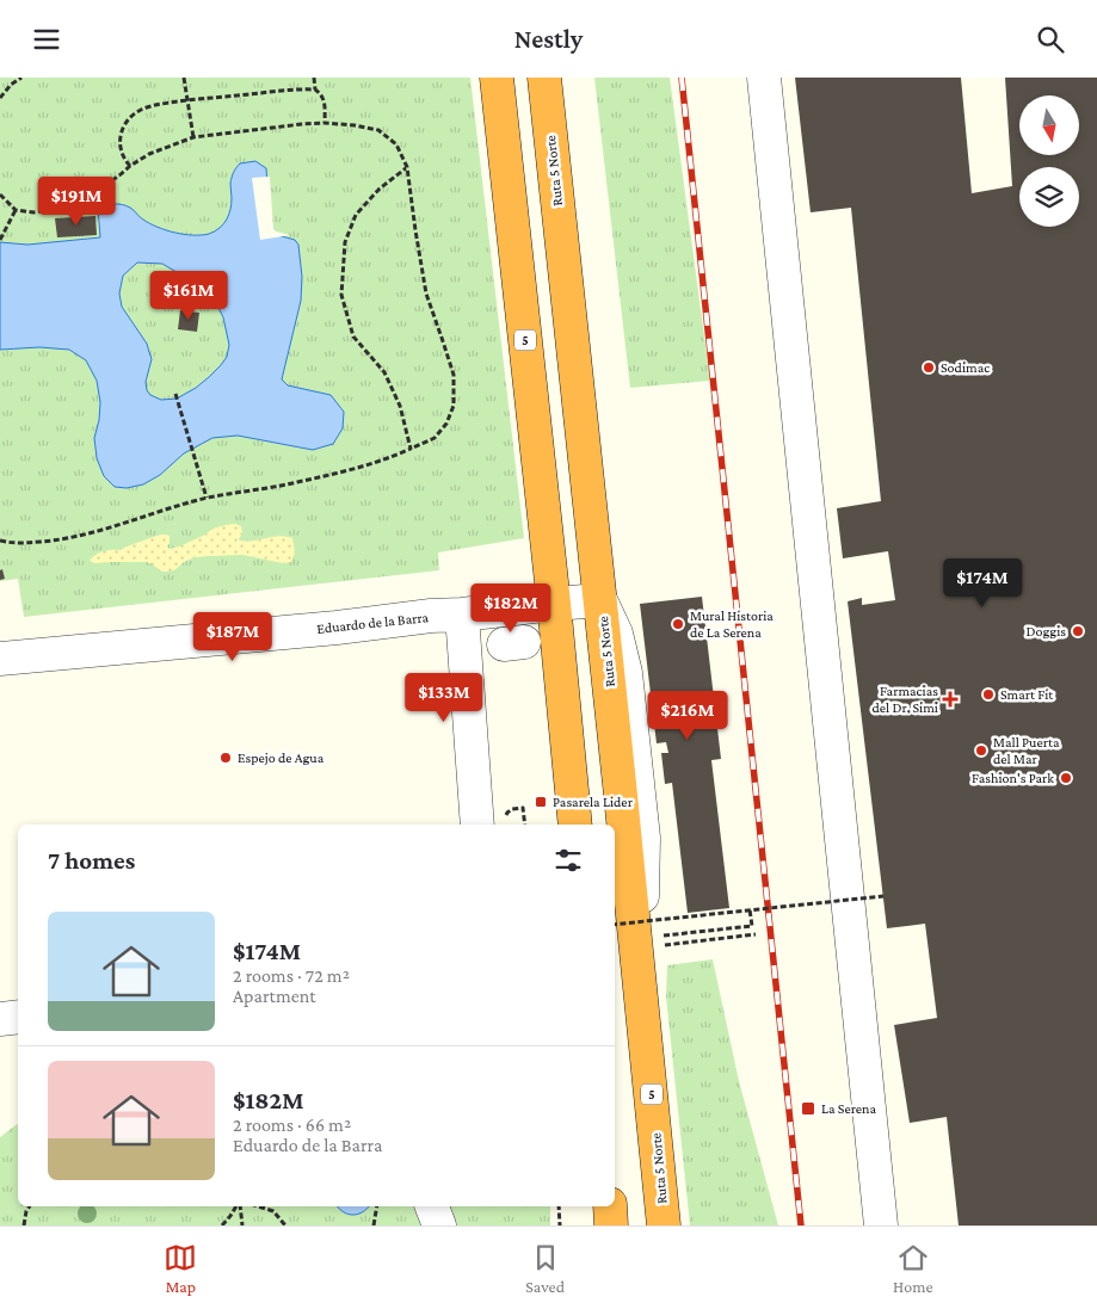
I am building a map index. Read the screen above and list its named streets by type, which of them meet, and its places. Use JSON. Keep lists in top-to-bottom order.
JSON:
{
  "streets": {
    "highway": ["Ruta 5 Norte", "5"],
    "street": ["Eduardo de la Barra"]
  },
  "crossings": [
    ["Ruta 5 Norte", "Eduardo de la Barra"],
    ["5", "Eduardo de la Barra"]
  ],
  "places": {
    "other": [
      "Sodimac",
      "Mural Historia de La Serena",
      "Doggis",
      "Smart Fit",
      "Mall Puerta del Mar",
      "Espejo de Agua",
      "Fashion's Park"
    ],
    "health": ["Farmacias del Dr. Simi"],
    "transit": ["Pasarela Lider", "La Serena"]
  },
  "north": "bottom",
  "page": {
    "header": "Nestly",
    "price": [
      "$191M",
      "$161M",
      "$174M",
      "$182M",
      "$187M",
      "$133M",
      "$216M"
    ],
    "heading": "7 homes",
    "list": [
      {
        "name": "$174M",
        "note": "2 rooms · 72 m² · Apartment"
      },
      {
        "name": "$182M",
        "note": "2 rooms · 66 m² · Eduardo de la Barra"
      }
    ],
    "tabs": ["Map", "Saved", "Home"]
  }
}
